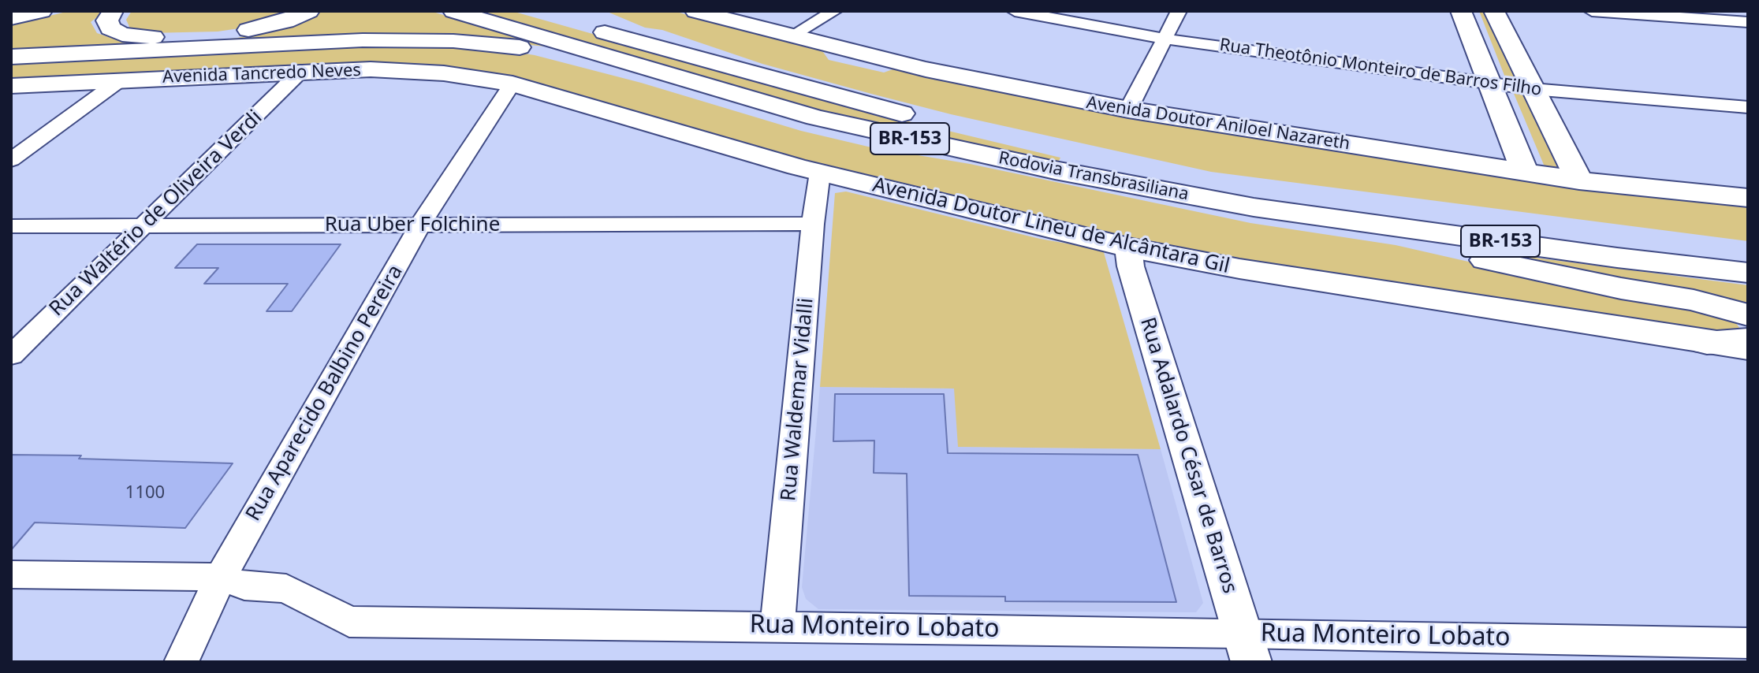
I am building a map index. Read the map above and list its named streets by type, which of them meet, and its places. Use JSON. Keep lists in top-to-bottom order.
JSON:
{
  "streets": {
    "main road": [
      "Avenida Tancredo Neves",
      "Avenida Doutor Aniloel Nazareth",
      "BR-153",
      "Rodovia Transbrasiliana",
      "Avenida Doutor Lineu de Alcântara Gil"
    ],
    "street": [
      "Rua Theotônio Monteiro de Barros Filho",
      "Rua Waltério de Oliveira Verdi",
      "Rua Uber Folchine",
      "Rua Aparecido Balbino Pereira",
      "Rua Waldemar Vidalli",
      "Rua Adalardo César de Barros",
      "Rua Monteiro Lobato"
    ]
  },
  "crossings": [
    ["Avenida Tancredo Neves", "Rua Waltério de Oliveira Verdi"],
    ["Avenida Tancredo Neves", "Avenida Doutor Lineu de Alcântara Gil"],
    ["Avenida Tancredo Neves", "Rua Aparecido Balbino Pereira"],
    ["Rua Waltério de Oliveira Verdi", "Rua Uber Folchine"],
    ["Rua Uber Folchine", "Rua Aparecido Balbino Pereira"],
    ["Rua Uber Folchine", "Rua Waldemar Vidalli"],
    ["Avenida Doutor Lineu de Alcântara Gil", "Rua Aparecido Balbino Pereira"],
    ["Avenida Doutor Lineu de Alcântara Gil", "Rua Waldemar Vidalli"],
    ["Avenida Doutor Lineu de Alcântara Gil", "Rua Adalardo César de Barros"],
    ["Rua Aparecido Balbino Pereira", "Rua Monteiro Lobato"],
    ["Rua Waldemar Vidalli", "Rua Monteiro Lobato"],
    ["Rua Adalardo César de Barros", "Rua Monteiro Lobato"]
  ],
  "house_numbers": ["1100"]
}
